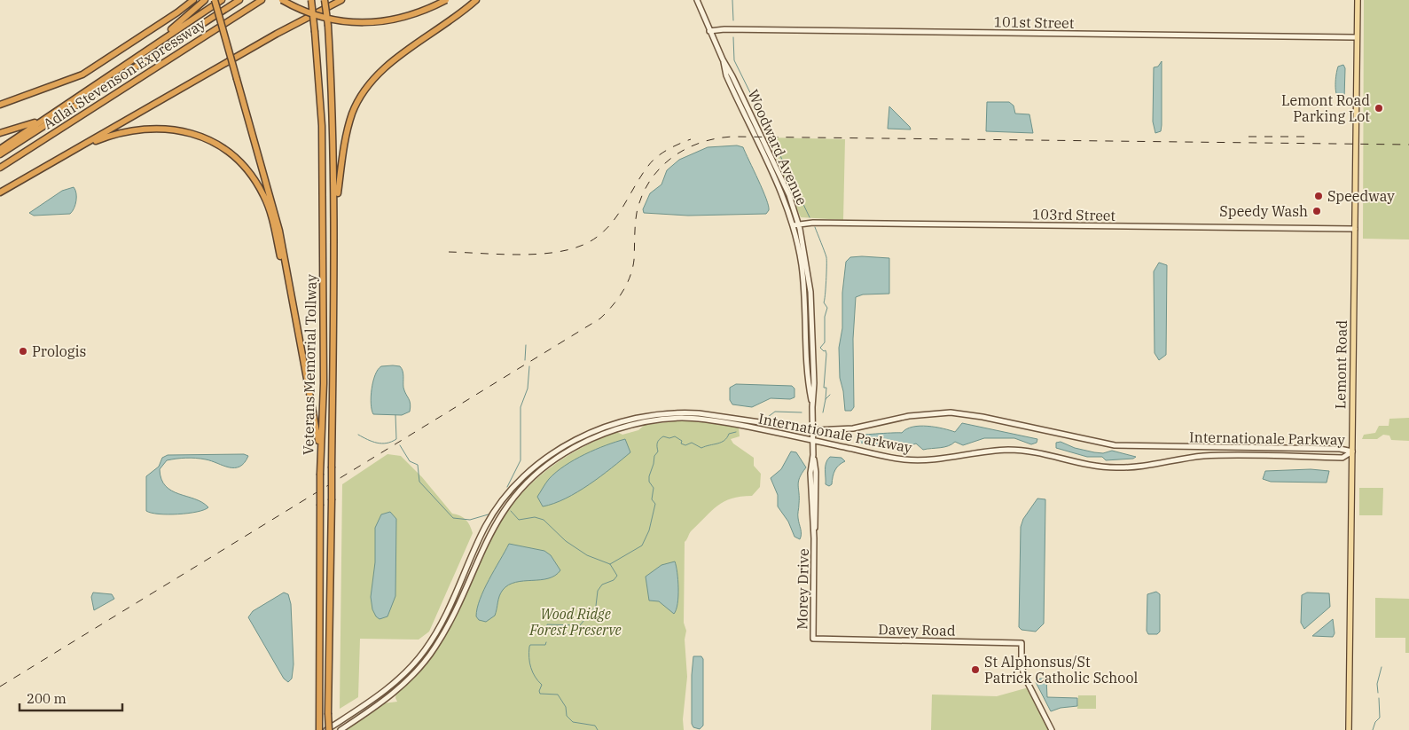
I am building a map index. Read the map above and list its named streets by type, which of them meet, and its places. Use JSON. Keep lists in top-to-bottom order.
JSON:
{
  "streets": {
    "highway": ["Adlai Stevenson Expressway", "Veterans Memorial Tollway"],
    "main road": ["Lemont Road"],
    "street": [
      "101st Street",
      "Woodward Avenue",
      "103rd Street",
      "Internationale Parkway",
      "Morey Drive",
      "Davey Road"
    ]
  },
  "crossings": [
    ["101st Street", "Woodward Avenue"],
    ["101st Street", "Lemont Road"],
    ["Woodward Avenue", "103rd Street"],
    ["Woodward Avenue", "Internationale Parkway"],
    ["Woodward Avenue", "Morey Drive"],
    ["103rd Street", "Lemont Road"],
    ["Veterans Memorial Tollway", "Internationale Parkway"],
    ["Lemont Road", "Internationale Parkway"],
    ["Internationale Parkway", "Morey Drive"],
    ["Morey Drive", "Davey Road"]
  ],
  "parks": ["Wood Ridge Forest Preserve"],
  "places": [
    "Lemont Road Parking Lot",
    "Speedway",
    "Speedy Wash",
    "Prologis",
    "St Alphonsus/St Patrick Catholic School"
  ],
  "scale_bar": "200 m"
}
